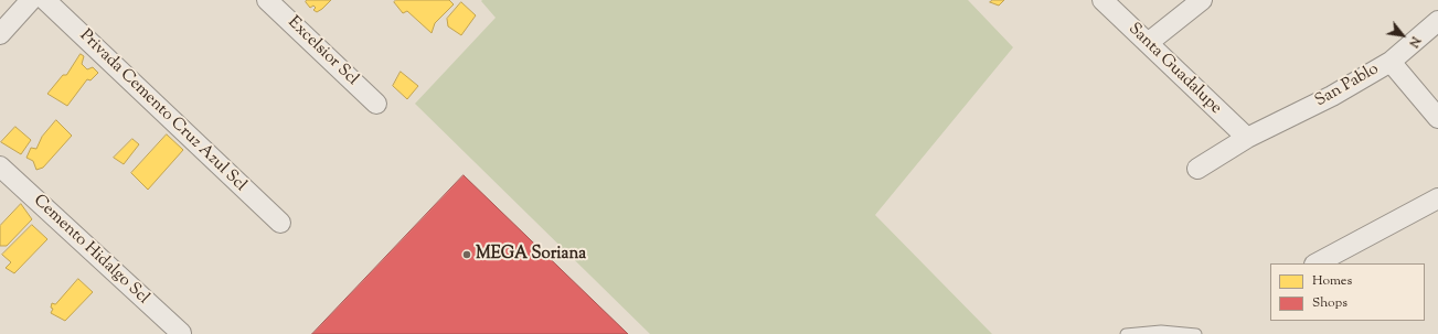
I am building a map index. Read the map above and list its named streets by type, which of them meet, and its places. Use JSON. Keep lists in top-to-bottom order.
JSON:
{
  "streets": {
    "street": [
      "Excelsior Scl",
      "Santa Guadalupe",
      "San Pablo",
      "Privada Cemento Cruz Azul Scl",
      "Cemento Hidalgo Scl"
    ]
  },
  "crossings": [
    ["Santa Guadalupe", "San Pablo"]
  ],
  "places": ["MEGA Soriana"],
  "legend": ["Homes", "Shops"],
  "north": "bottom right"
}
